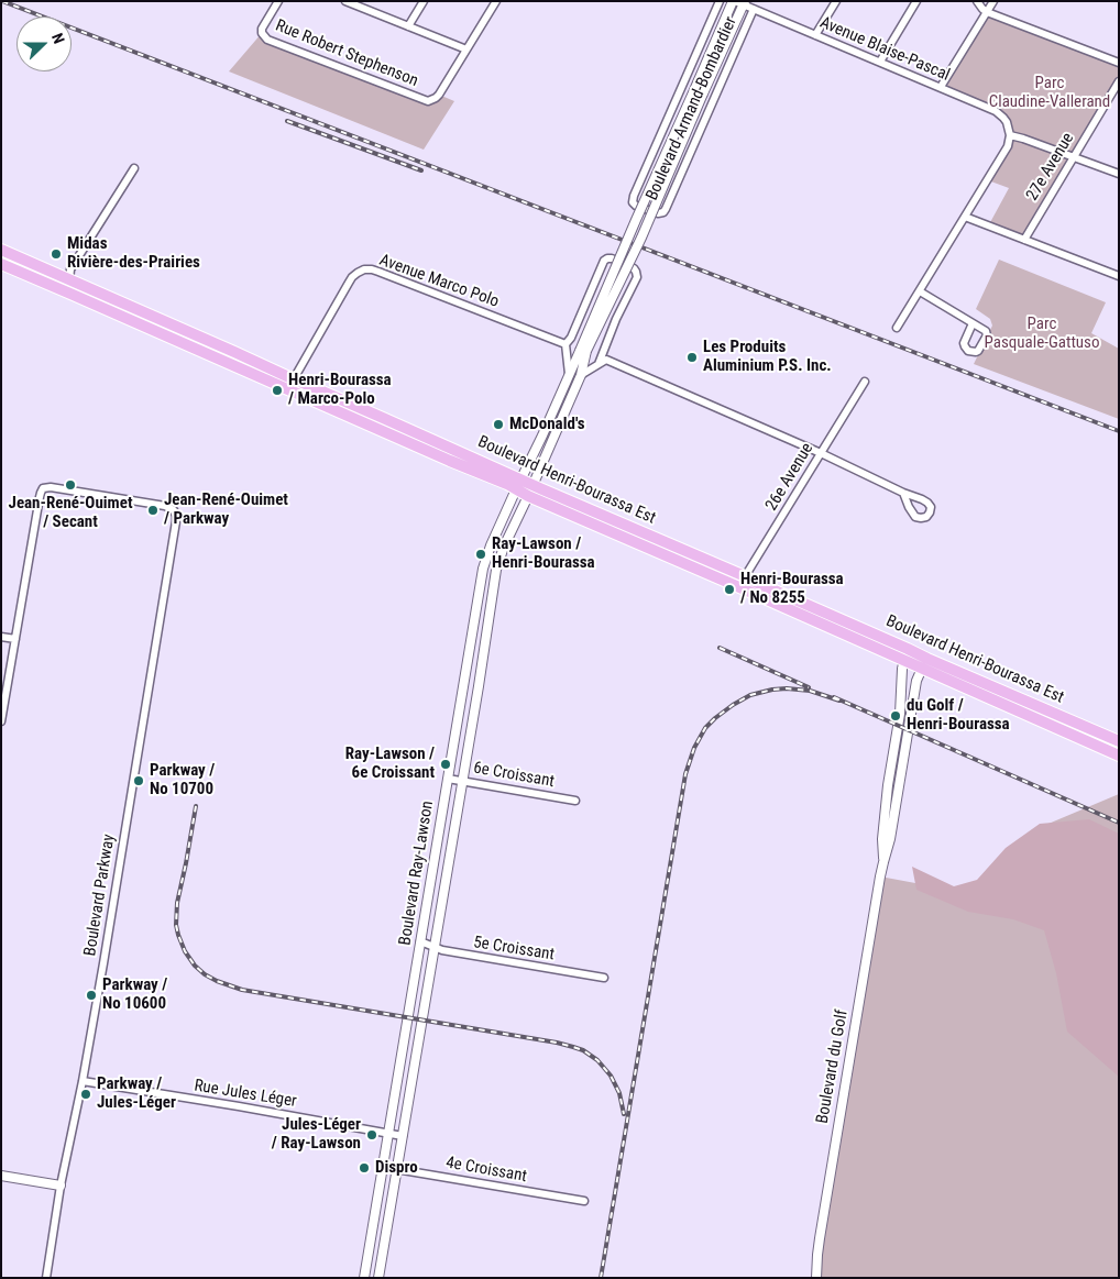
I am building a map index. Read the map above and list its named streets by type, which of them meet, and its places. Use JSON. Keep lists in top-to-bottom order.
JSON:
{
  "streets": {
    "main road": ["Boulevard Henri-Bourassa Est"],
    "street": [
      "Avenue Blaise-Pascal",
      "Rue Robert Stephenson",
      "Boulevard Armand-Bombardier",
      "27e Avenue",
      "Avenue Marco Polo",
      "26e Avenue",
      "6e Croissant",
      "Boulevard Ray-Lawson",
      "Boulevard Parkway",
      "5e Croissant",
      "Boulevard du Golf",
      "Rue Jules Léger",
      "4e Croissant"
    ]
  },
  "crossings": [
    ["Avenue Blaise-Pascal", "Boulevard Armand-Bombardier"],
    ["Boulevard Armand-Bombardier", "Avenue Marco Polo"],
    ["Boulevard Armand-Bombardier", "Boulevard Henri-Bourassa Est"],
    ["Boulevard Armand-Bombardier", "Boulevard Ray-Lawson"],
    ["Avenue Marco Polo", "Boulevard Henri-Bourassa Est"],
    ["26e Avenue", "Boulevard Henri-Bourassa Est"],
    ["Boulevard Henri-Bourassa Est", "Boulevard Ray-Lawson"],
    ["Boulevard Henri-Bourassa Est", "Boulevard du Golf"],
    ["6e Croissant", "Boulevard Ray-Lawson"],
    ["Boulevard Ray-Lawson", "5e Croissant"],
    ["Boulevard Ray-Lawson", "Rue Jules Léger"],
    ["Boulevard Ray-Lawson", "4e Croissant"],
    ["Boulevard Parkway", "Rue Jules Léger"]
  ],
  "parks": ["Parc Claudine-Vallerand", "Parc Pasquale-Gattuso"],
  "places": [
    "Midas Rivière-des-Prairies",
    "Les Produits Aluminium P.S. Inc.",
    "Henri-Bourassa / Marco-Polo",
    "McDonald's",
    "Jean-René-Ouimet / Secant",
    "Jean-René-Ouimet / Parkway",
    "Ray-Lawson / Henri-Bourassa",
    "Henri-Bourassa / No 8255",
    "du Golf / Henri-Bourassa",
    "Ray-Lawson / 6e Croissant",
    "Parkway / No 10700",
    "Parkway / No 10600",
    "Parkway / Jules-Léger",
    "Jules-Léger / Ray-Lawson",
    "Dispro"
  ],
  "north": "right"
}
